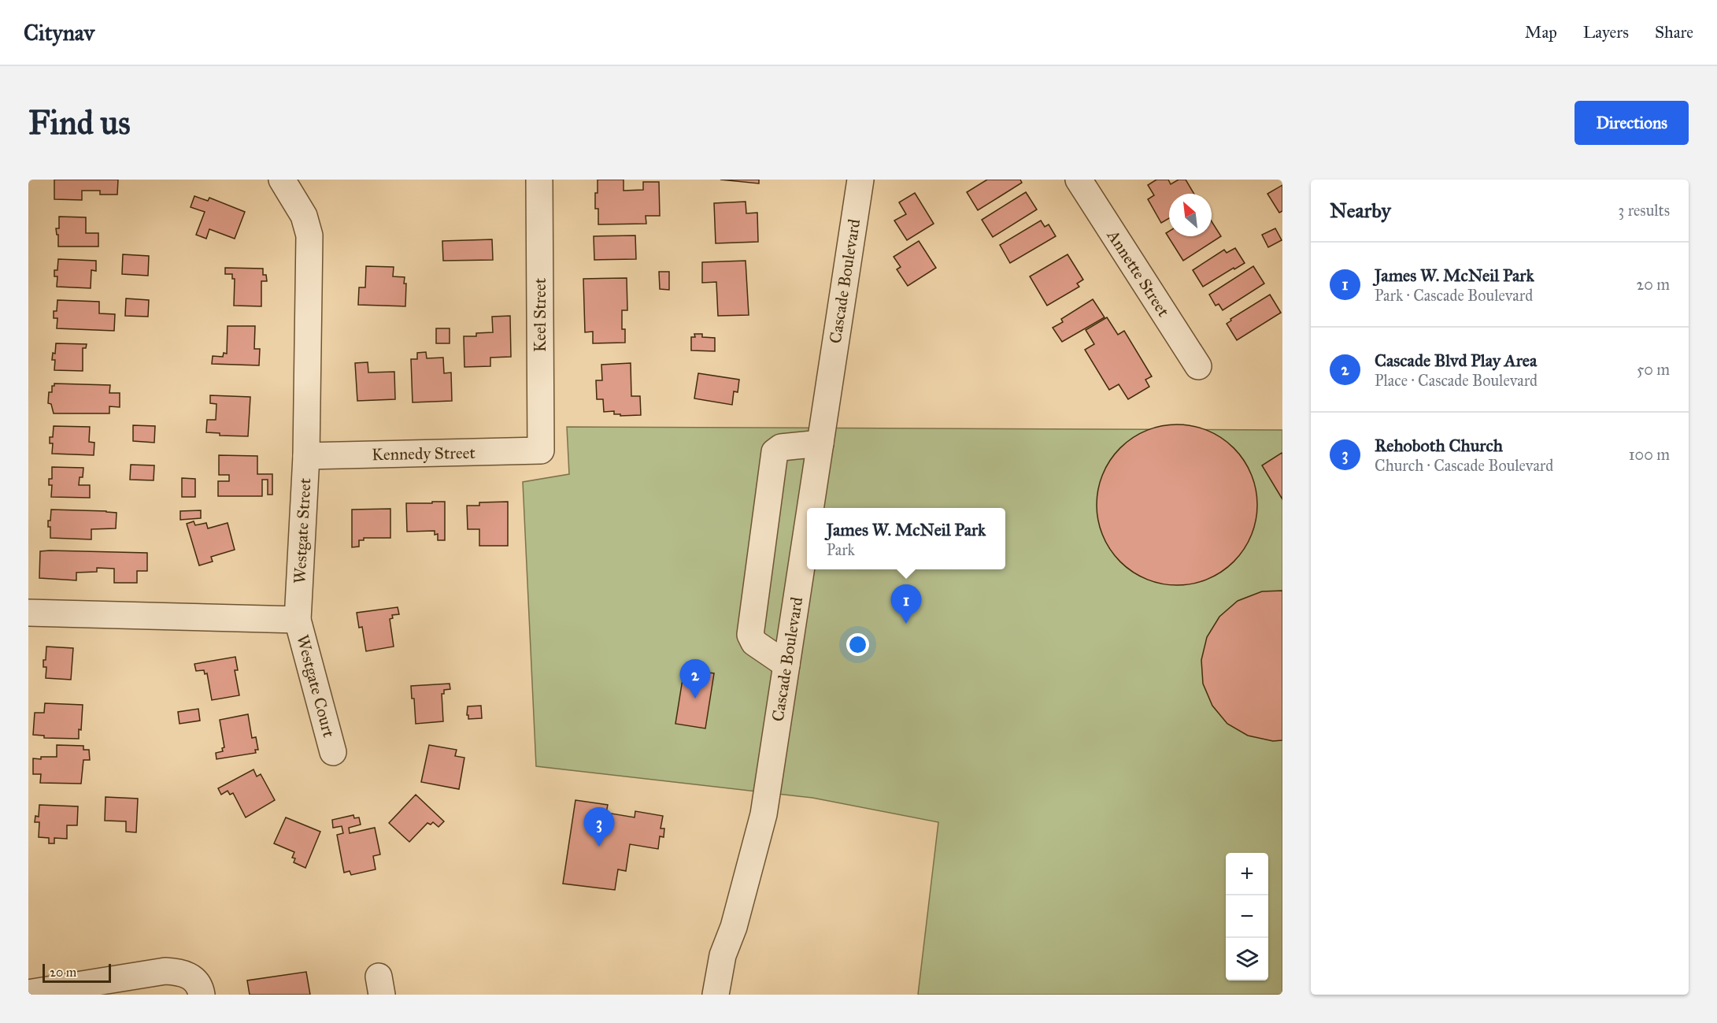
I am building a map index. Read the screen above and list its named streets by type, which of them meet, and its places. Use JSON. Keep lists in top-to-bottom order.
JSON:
{
  "streets": {
    "street": [
      "Annette Street",
      "Cascade Boulevard",
      "Keel Street",
      "Kennedy Street",
      "Westgate Street",
      "Westgate Court"
    ]
  },
  "crossings": [
    ["Keel Street", "Kennedy Street"],
    ["Kennedy Street", "Westgate Street"],
    ["Westgate Street", "Westgate Court"]
  ],
  "scale_bar": "20 m",
  "north": "top left",
  "page": {
    "header": "Citynav",
    "nav": ["Map", "Layers", "Share"],
    "buttons": "Directions",
    "title": "Find us",
    "heading": ["Nearby", "3 results"],
    "list": [
      {
        "mark": "1",
        "name": "James W. McNeil Park",
        "note": "Park · Cascade Boulevard",
        "value": "20 m"
      },
      {
        "mark": "2",
        "name": "Cascade Blvd Play Area",
        "note": "Place · Cascade Boulevard",
        "value": "50 m"
      },
      {
        "mark": "3",
        "name": "Rehoboth Church",
        "note": "Church · Cascade Boulevard",
        "value": "100 m"
      }
    ],
    "popup": ["James W. McNeil Park", "Park"],
    "pins": ["1", "2", "3"],
    "map_buttons": ["+", "−"],
    "scale": "20 m"
  }
}
